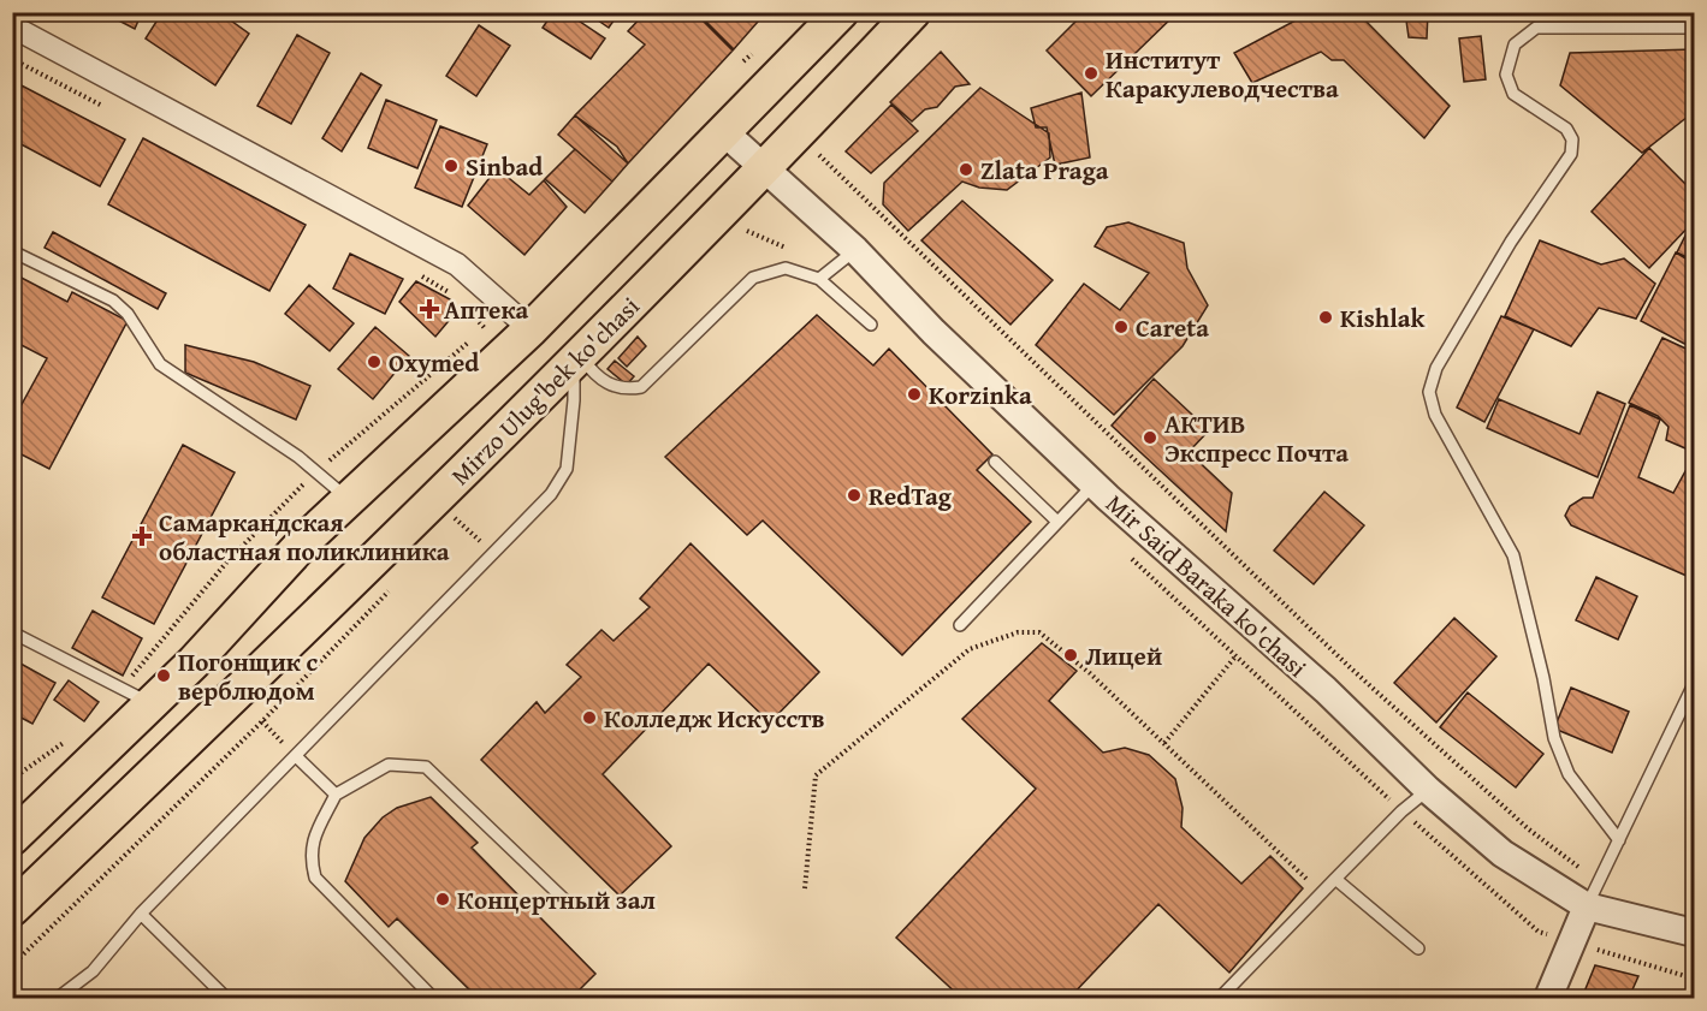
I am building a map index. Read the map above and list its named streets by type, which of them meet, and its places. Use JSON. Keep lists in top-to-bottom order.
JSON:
{
  "streets": {
    "main road": ["Mirzo Ulug'bek ko'chasi"],
    "street": ["Mir Said Baraka ko'chasi"]
  },
  "crossings": [
    ["Mirzo Ulug'bek ko'chasi", "Mir Said Baraka ko'chasi"]
  ],
  "places": {
    "other": [
      "Институт Каракулеводчества",
      "Sinbad",
      "Zlata Praga",
      "Kishlak",
      "Careta",
      "Oxymed",
      "Korzinka",
      "АКТИВ Экспресс Почта",
      "RedTag",
      "Лицей",
      "Погонщик с верблюдом",
      "Колледж Искусств",
      "Концертный зал"
    ],
    "health": ["Аптека", "Самаркандская областная поликлиника"]
  }
}
